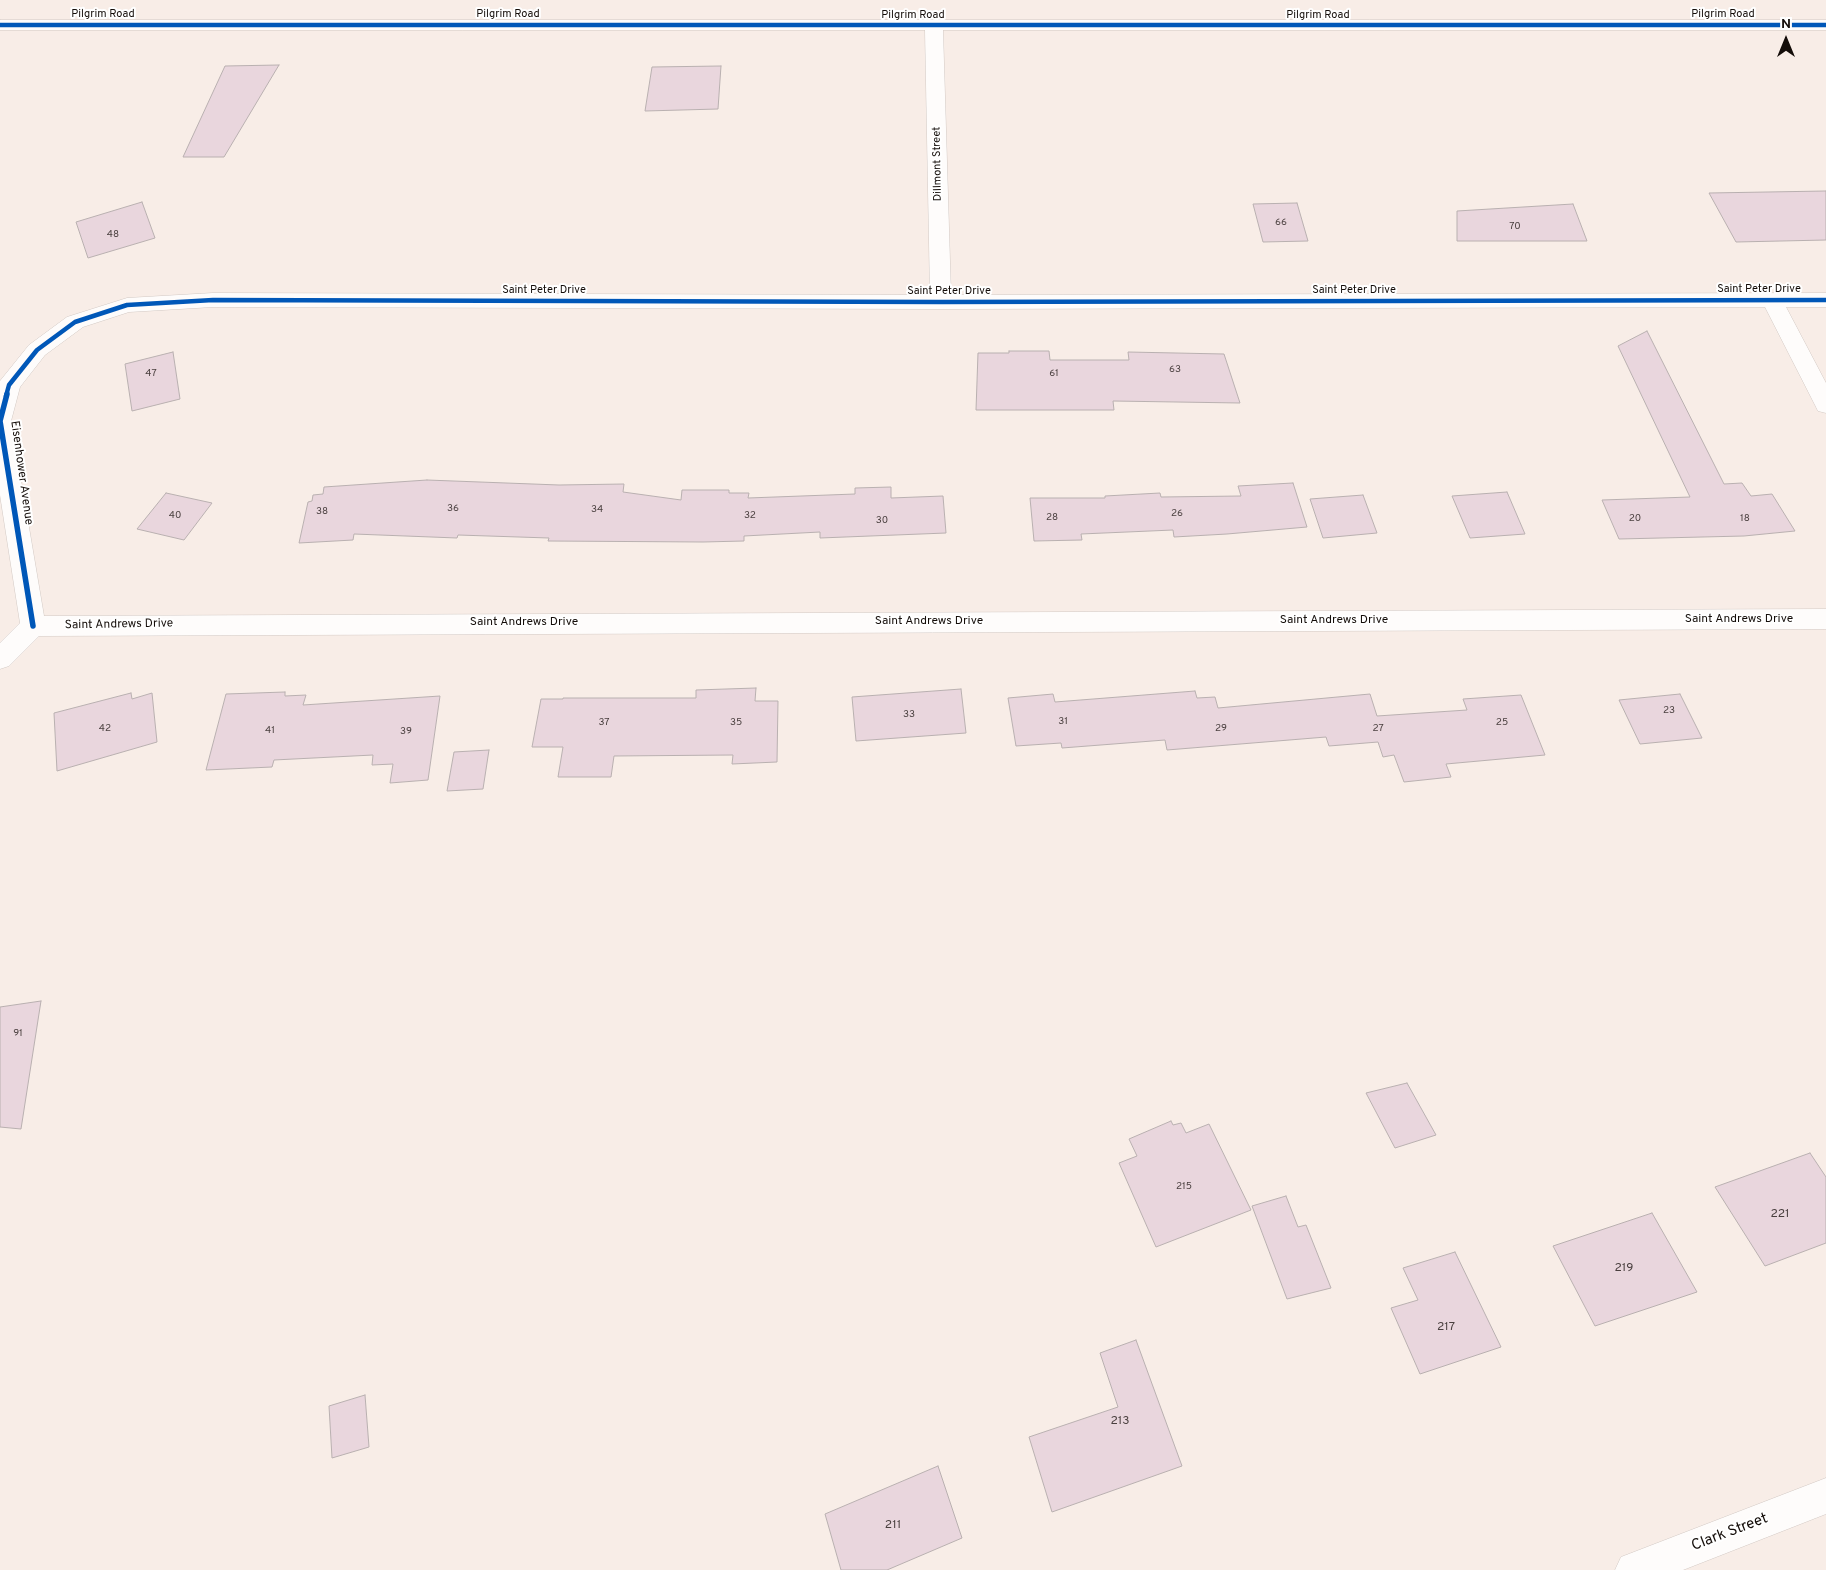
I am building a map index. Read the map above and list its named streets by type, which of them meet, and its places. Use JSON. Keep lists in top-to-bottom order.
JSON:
{
  "streets": {
    "street": [
      "Pilgrim Road",
      "Dillmont Street",
      "Saint Peter Drive",
      "Eisenhower Avenue",
      "Saint Andrews Drive",
      "Clark Street"
    ]
  },
  "crossings": [
    ["Pilgrim Road", "Dillmont Street"],
    ["Dillmont Street", "Saint Peter Drive"],
    ["Saint Peter Drive", "Eisenhower Avenue"],
    ["Eisenhower Avenue", "Saint Andrews Drive"]
  ],
  "house_numbers": [
    "66",
    "70",
    "48",
    "63",
    "47",
    "61",
    "36",
    "34",
    "38",
    "26",
    "40",
    "32",
    "28",
    "20",
    "18",
    "30",
    "23",
    "33",
    "31",
    "37",
    "35",
    "25",
    "42",
    "29",
    "27",
    "41",
    "39",
    "91",
    "215",
    "221",
    "219",
    "217",
    "213",
    "211"
  ],
  "north": "top"
}
